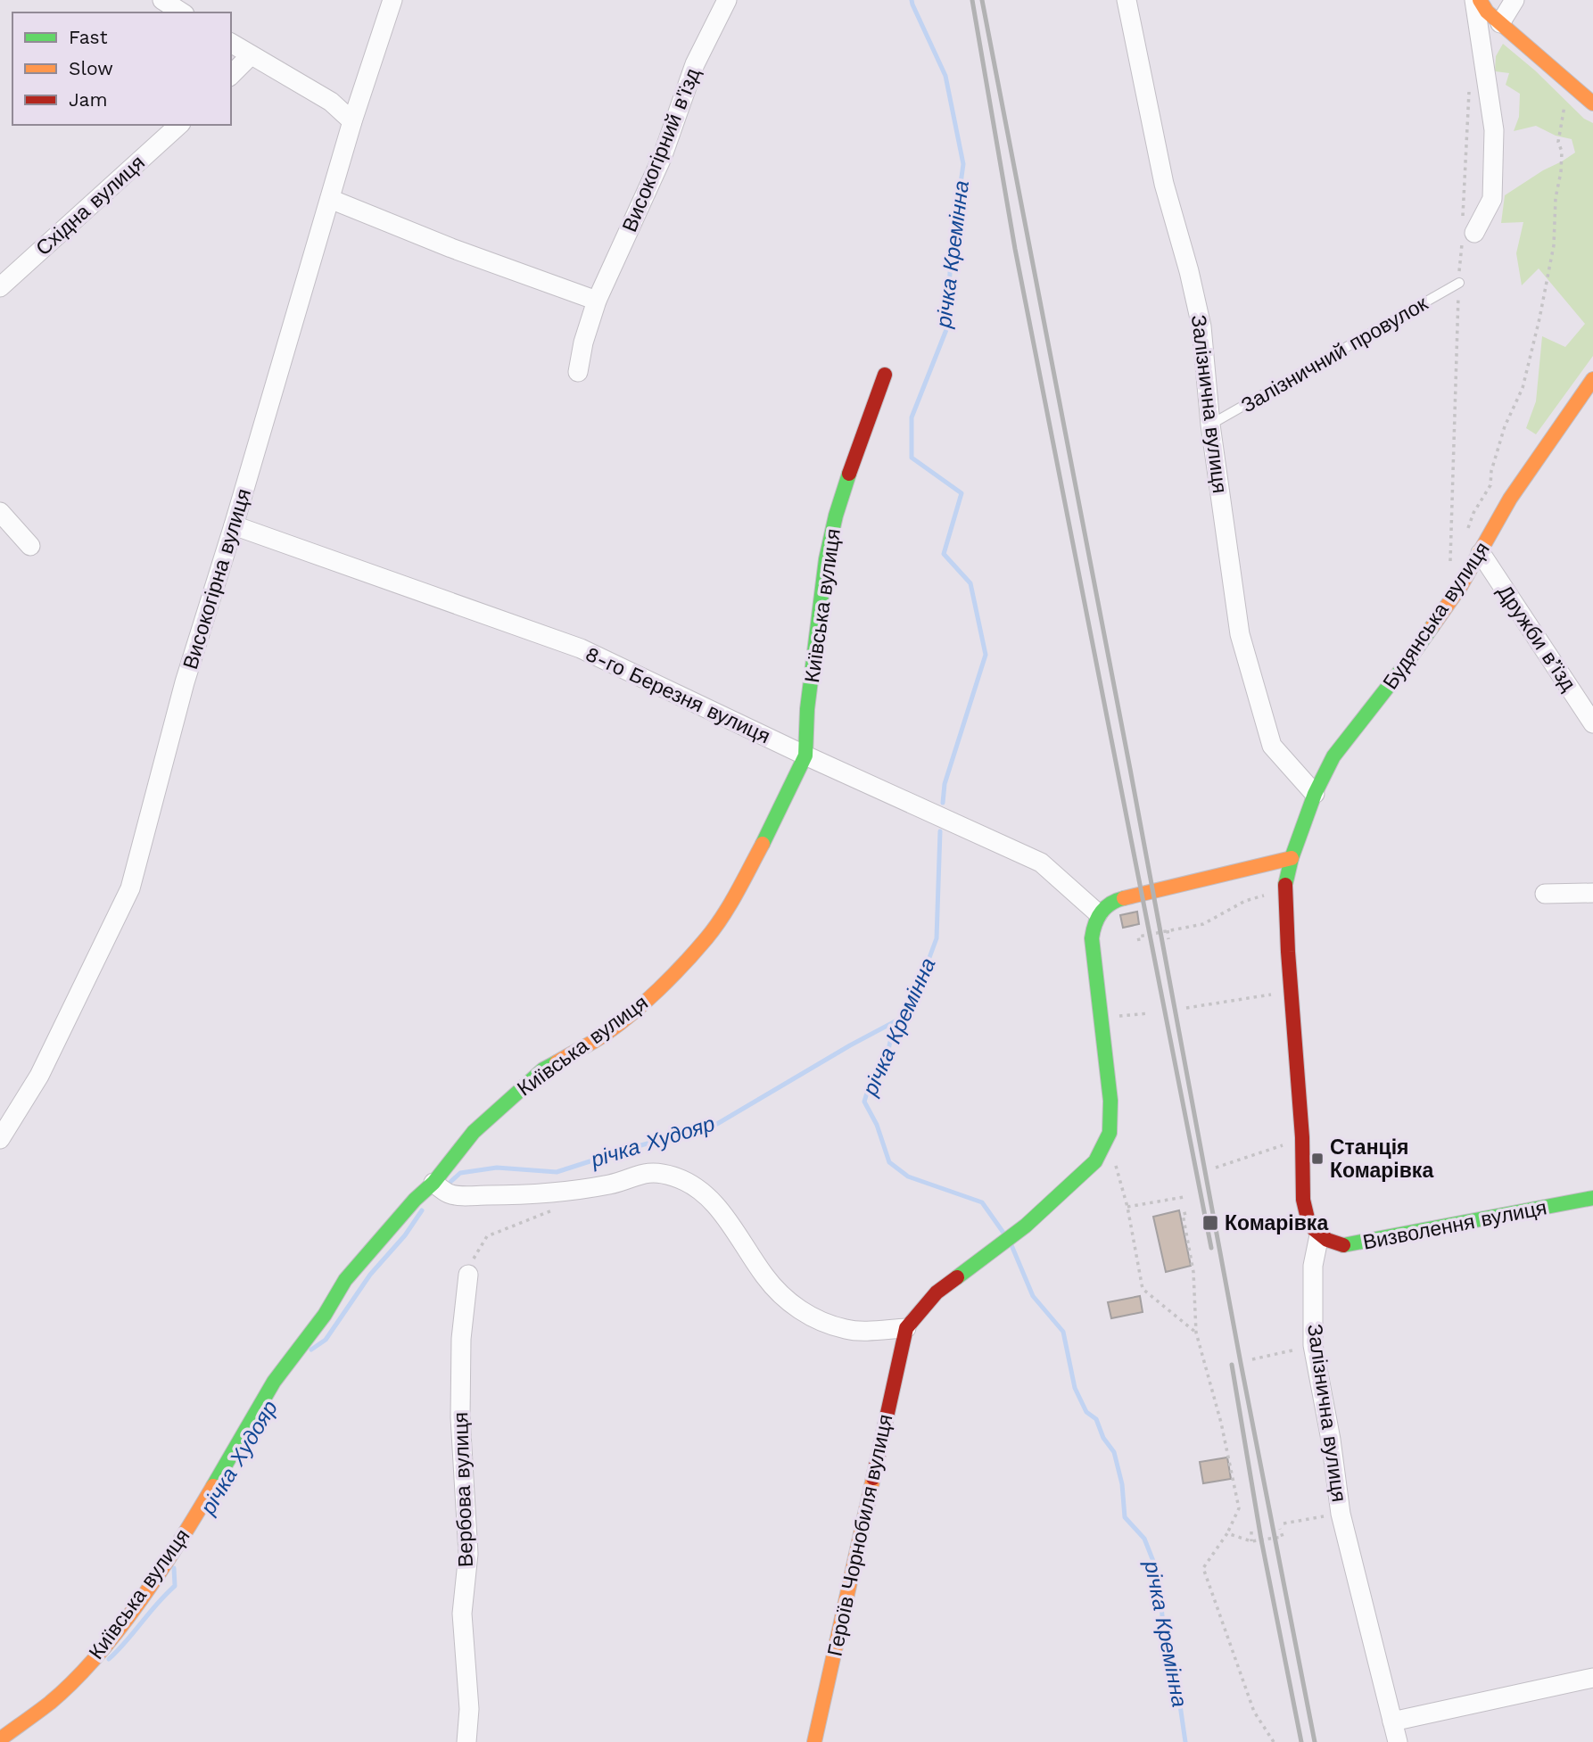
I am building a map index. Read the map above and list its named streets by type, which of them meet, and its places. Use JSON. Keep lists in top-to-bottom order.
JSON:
{
  "streets": {
    "street": [
      "Високогірний в'їзд",
      "Східна вулиця",
      "Залізнична вулиця",
      "Високогірна вулиця",
      "Київська вулиця",
      "Будянська вулиця",
      "Дружби в’їзд",
      "8-го Березня вулиця",
      "Визволення вулиця",
      "Вербова вулиця",
      "Героїв Чорнобиля вулиця"
    ],
    "lane": ["Залізничний провулок"]
  },
  "crossings": [
    ["Залізничний провулок", "Залізнична вулиця"],
    ["Залізнична вулиця", "Будянська вулиця"],
    ["Залізнична вулиця", "Визволення вулиця"],
    ["Високогірна вулиця", "8-го Березня вулиця"],
    ["Київська вулиця", "8-го Березня вулиця"],
    ["Будянська вулиця", "Дружби в’їзд"],
    ["8-го Березня вулиця", "Героїв Чорнобиля вулиця"]
  ],
  "water": ["річка Кремінна", "річка Худояр"],
  "places": {
    "transit": ["Станція Комарівка", "Комарівка"]
  },
  "legend": ["Fast", "Slow", "Jam"]
}
